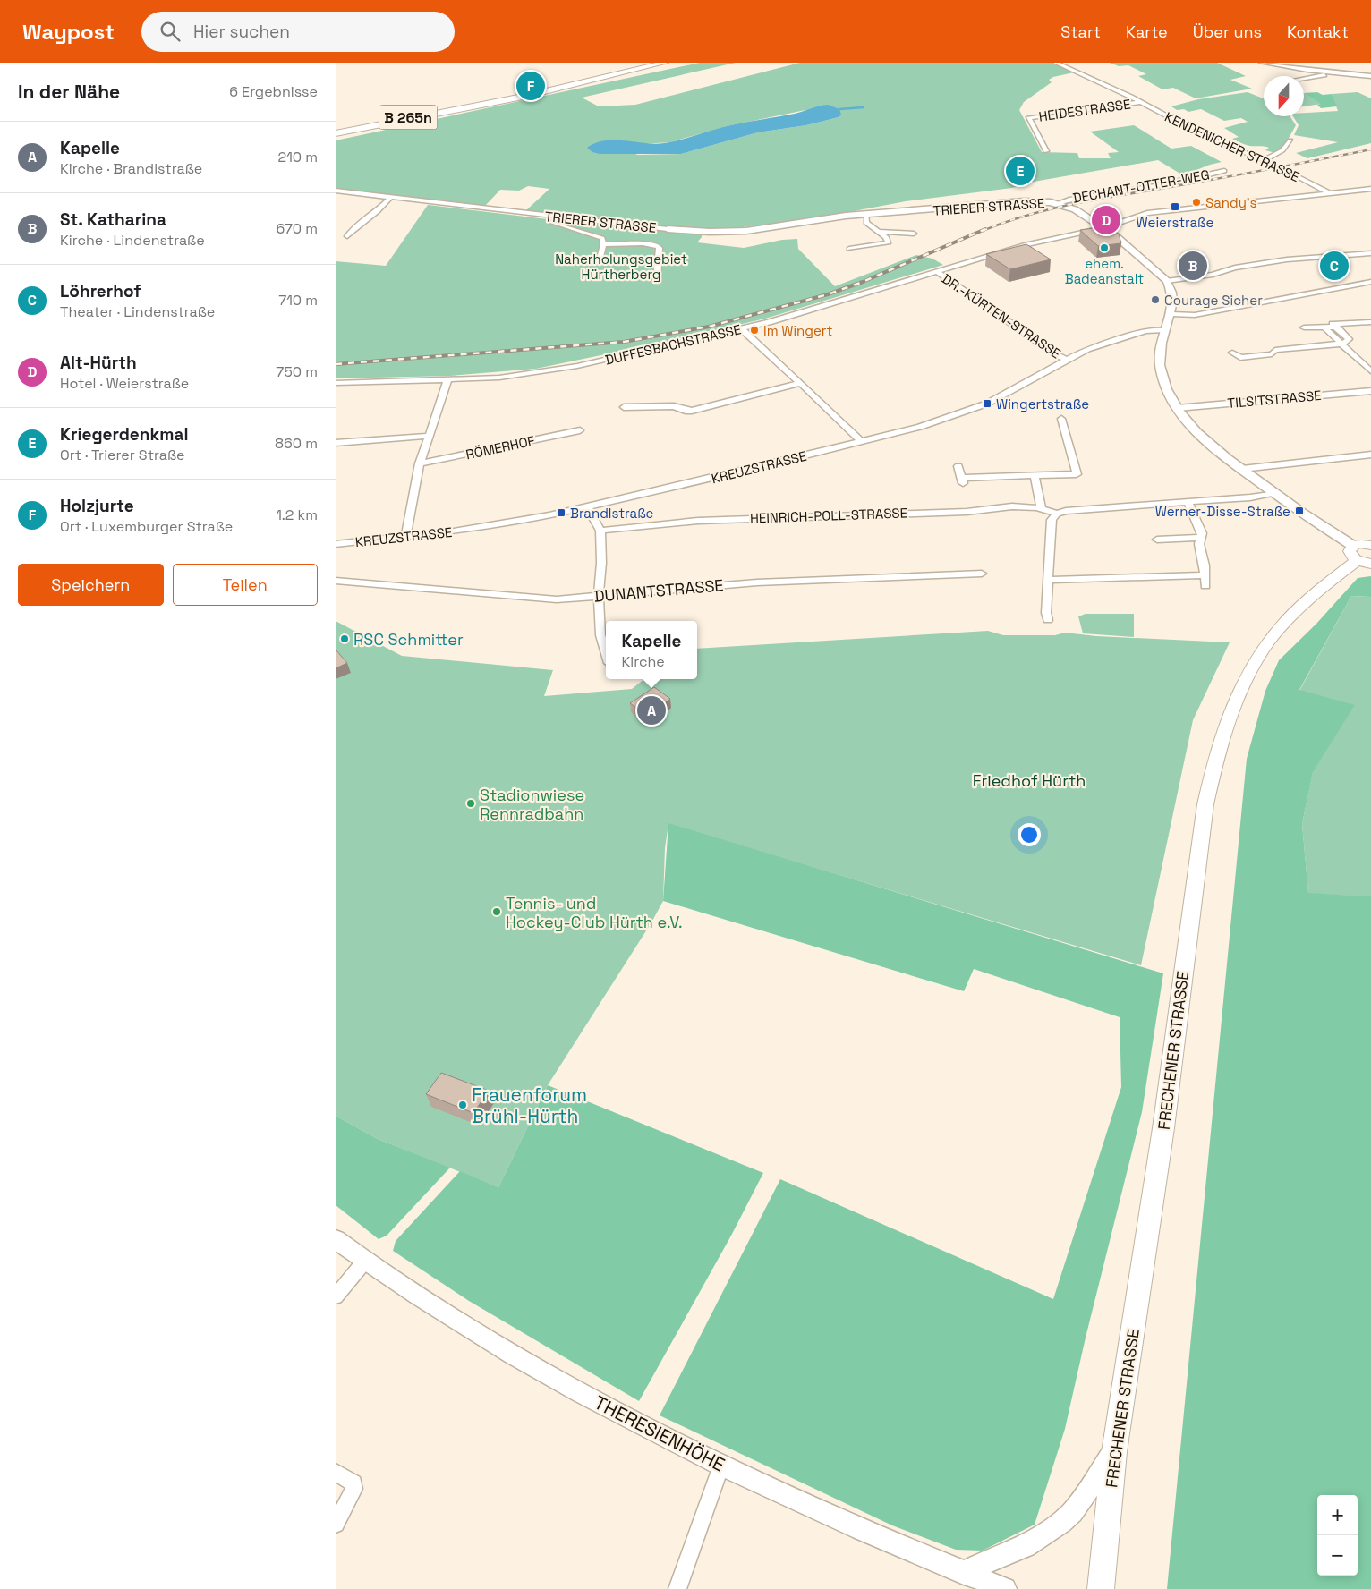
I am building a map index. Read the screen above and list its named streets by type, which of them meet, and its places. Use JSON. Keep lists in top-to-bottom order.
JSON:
{
  "streets": {
    "main road": ["B 265n", "FRECHENER STRASSE"],
    "street": [
      "HEIDESTRASSE",
      "KENDENICHER STRASSE",
      "DECHANT-OTTER-WEG",
      "TRIERER STRASSE",
      "DR.-KÜRTEN-STRASSE",
      "DUFFESBACHSTRASSE",
      "TILSITSTRASSE",
      "RÖMERHOF",
      "KREUZSTRASSE",
      "HEINRICH-POLL-STRASSE",
      "DUNANTSTRASSE",
      "THERESIENHÖHE"
    ]
  },
  "crossings": [
    ["HEIDESTRASSE", "KENDENICHER STRASSE"],
    ["DECHANT-OTTER-WEG", "TRIERER STRASSE"],
    ["TRIERER STRASSE", "DUFFESBACHSTRASSE"],
    ["DR.-KÜRTEN-STRASSE", "DUFFESBACHSTRASSE"],
    ["DR.-KÜRTEN-STRASSE", "KREUZSTRASSE"]
  ],
  "parks": ["Naherholungsgebiet Hürtherberg", "Friedhof Hürth"],
  "places": {
    "other": [
      "Sandy's",
      "ehem. Badeanstalt",
      "Courage Sicher",
      "Im Wingert",
      "RSC Schmitter",
      "Stadionwiese Rennradbahn",
      "Tennis- und Hockey-Club Hürth e.V.",
      "Frauenforum Brühl-Hürth"
    ],
    "transit": [
      "Weierstraße",
      "Wingertstraße",
      "Werner-Disse-Straße",
      "Brandlstraße"
    ]
  },
  "north": "bottom",
  "page": {
    "header": "Waypost",
    "search": "Hier suchen",
    "nav": [
      "Start",
      "Karte",
      "Über uns",
      "Kontakt"
    ],
    "heading": ["In der Nähe", "6 Ergebnisse"],
    "pins": [
      "F",
      "E",
      "D",
      "B",
      "C",
      "A"
    ],
    "list": [
      {
        "mark": "A",
        "name": "Kapelle",
        "note": "Kirche · Brandlstraße",
        "value": "210 m"
      },
      {
        "mark": "B",
        "name": "St. Katharina",
        "note": "Kirche · Lindenstraße",
        "value": "670 m"
      },
      {
        "mark": "C",
        "name": "Löhrerhof",
        "note": "Theater · Lindenstraße",
        "value": "710 m"
      },
      {
        "mark": "D",
        "name": "Alt-Hürth",
        "note": "Hotel · Weierstraße",
        "value": "750 m"
      },
      {
        "mark": "E",
        "name": "Kriegerdenkmal",
        "note": "Ort · Trierer Straße",
        "value": "860 m"
      },
      {
        "mark": "F",
        "name": "Holzjurte",
        "note": "Ort · Luxemburger Straße",
        "value": "1.2 km"
      }
    ],
    "buttons": ["Speichern", "Teilen"],
    "popup": ["Kapelle", "Kirche"],
    "map_buttons": ["+", "−"]
  }
}
